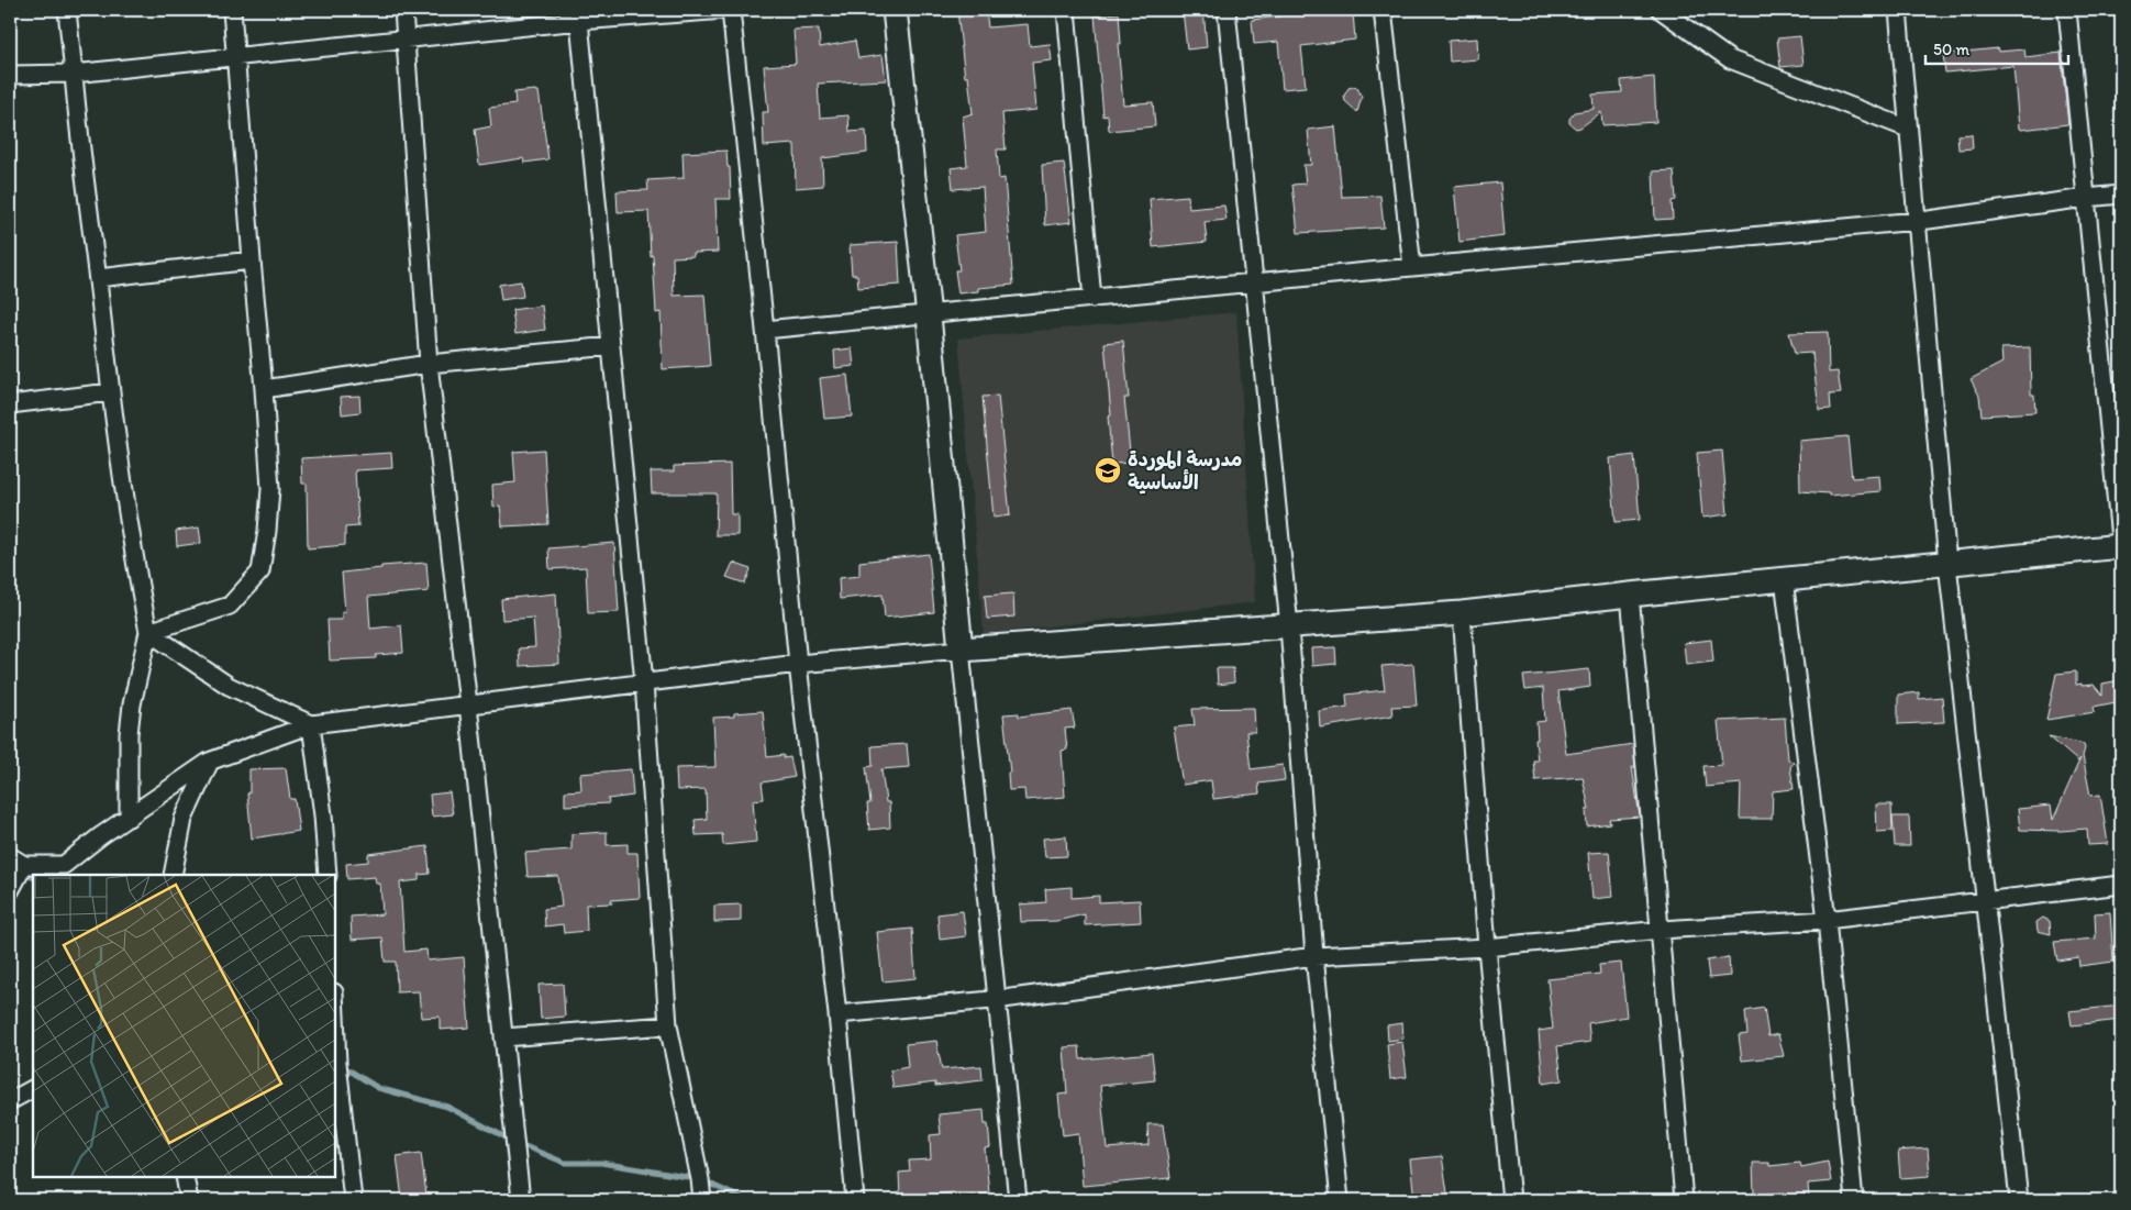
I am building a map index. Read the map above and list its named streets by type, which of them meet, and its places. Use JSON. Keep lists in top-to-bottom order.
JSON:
{
  "places": {
    "school or university": ["مدرسة الموردة الأساسية"]
  },
  "scale_bar": "50 m"
}
